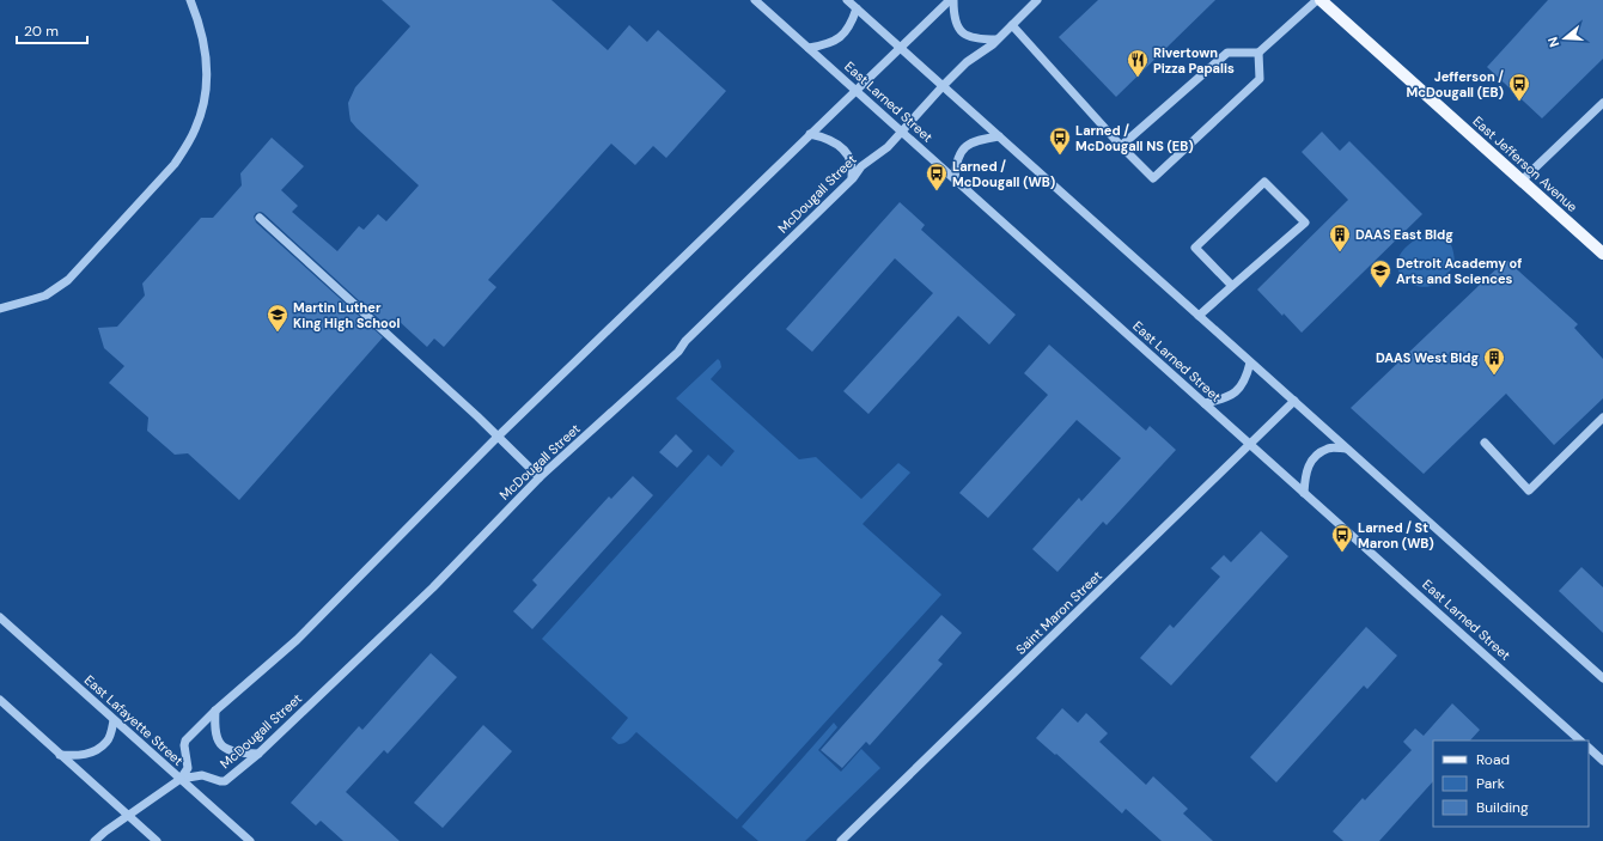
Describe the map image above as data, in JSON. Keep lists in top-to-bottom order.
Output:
{
  "streets": {
    "main road": ["East Jefferson Avenue"],
    "street": [
      "East Larned Street",
      "McDougall Street",
      "Saint Maron Street",
      "East Lafayette Street"
    ]
  },
  "crossings": [
    ["East Larned Street", "McDougall Street"],
    ["East Larned Street", "Saint Maron Street"],
    ["McDougall Street", "East Lafayette Street"]
  ],
  "places": {
    "restaurant": ["Rivertown Pizza Papalis"],
    "bus stop": [
      "Jefferson / McDougall (EB)",
      "Larned / McDougall NS (EB)",
      "Larned / McDougall (WB)",
      "Larned / St Maron (WB)"
    ],
    "building": ["DAAS East Bldg", "DAAS West Bldg"],
    "school or university": ["Detroit Academy of Arts and Sciences", "Martin Luther King High School"]
  },
  "legend": ["Road", "Park", "Building"],
  "scale_bar": "20 m",
  "north": "left"
}
